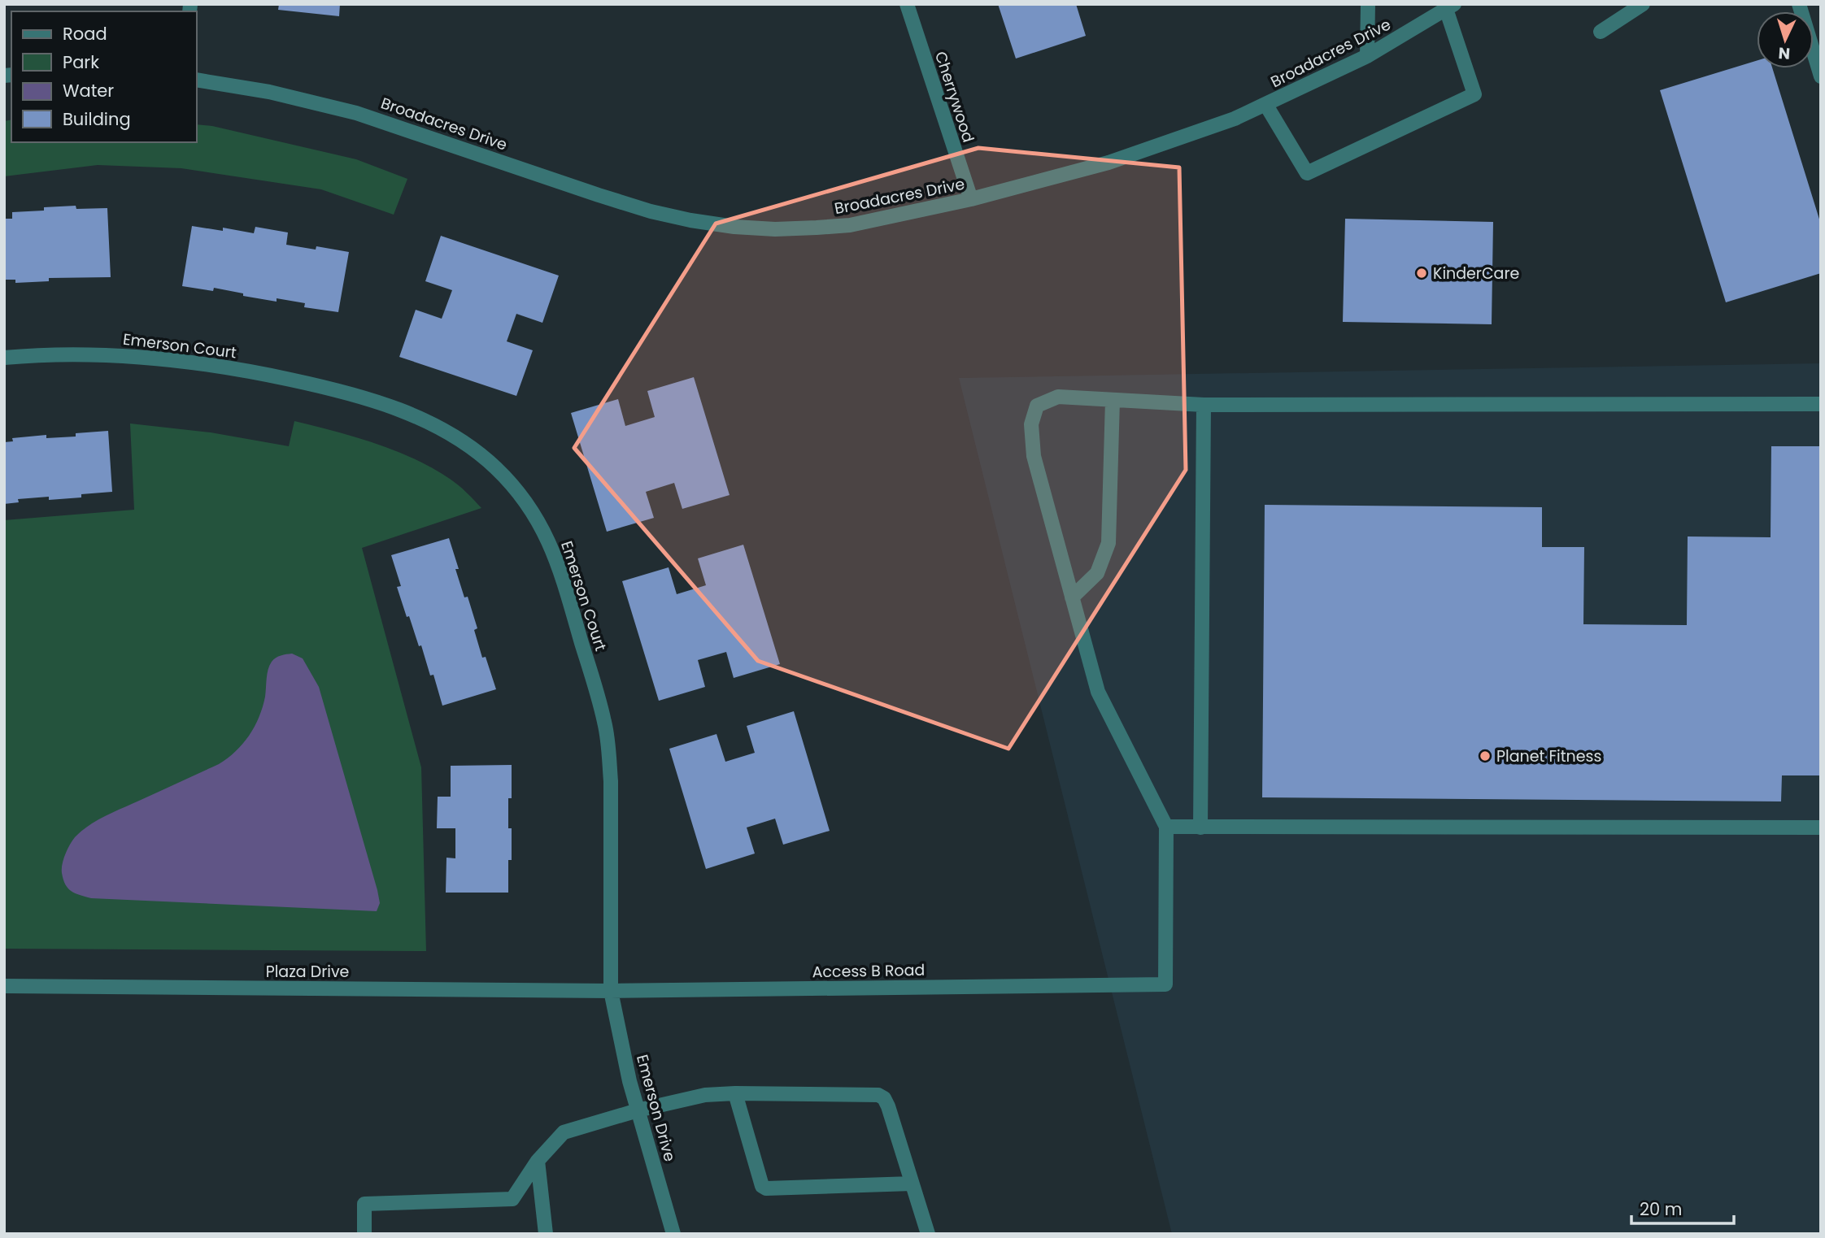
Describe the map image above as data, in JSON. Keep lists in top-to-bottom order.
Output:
{
  "streets": {
    "street": [
      "Broadacres Drive",
      "Cherrywood",
      "Emerson Court",
      "Access B Road",
      "Plaza Drive",
      "Emerson Drive"
    ]
  },
  "crossings": [
    ["Broadacres Drive", "Cherrywood"],
    ["Emerson Court", "Access B Road"],
    ["Emerson Court", "Plaza Drive"],
    ["Emerson Court", "Emerson Drive"],
    ["Access B Road", "Plaza Drive"],
    ["Access B Road", "Emerson Drive"],
    ["Plaza Drive", "Emerson Drive"]
  ],
  "places": ["KinderCare", "Planet Fitness"],
  "legend": [
    "Road",
    "Park",
    "Water",
    "Building"
  ],
  "scale_bar": "20 m",
  "north": "bottom"
}
